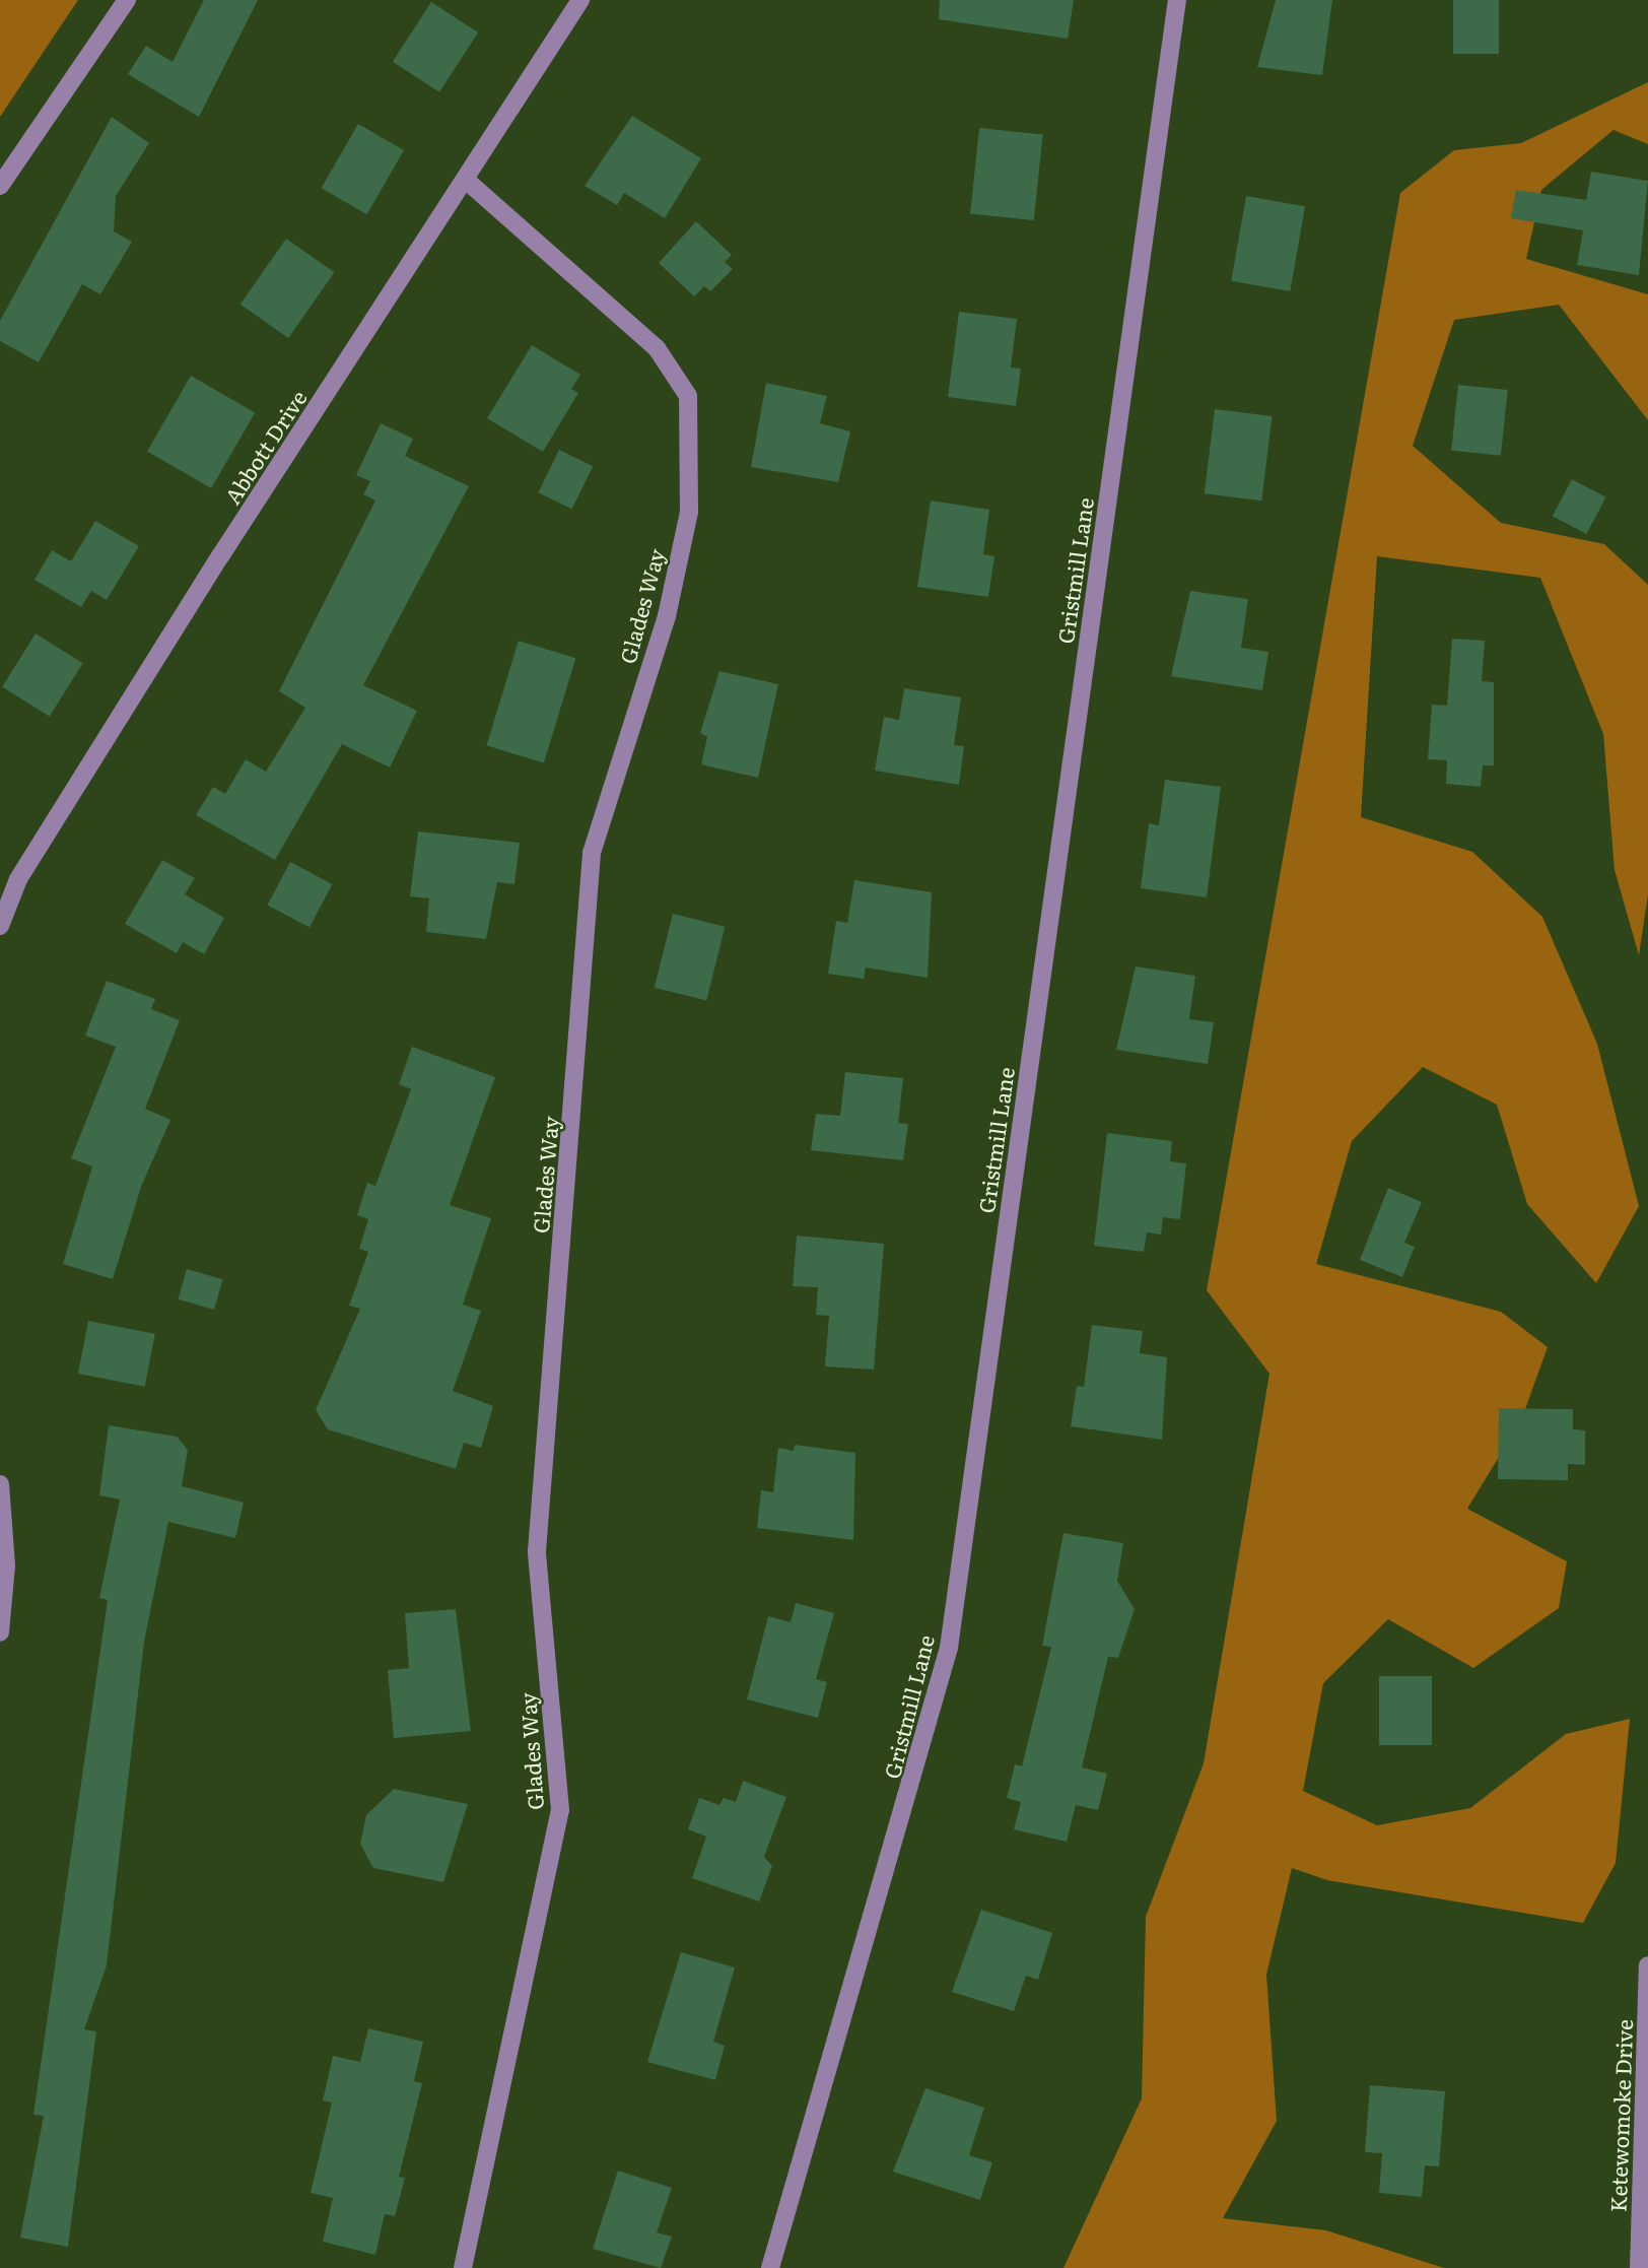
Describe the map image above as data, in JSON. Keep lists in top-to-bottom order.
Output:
{
  "streets": {
    "street": [
      "Abbott Drive",
      "Gristmill Lane",
      "Glades Way",
      "Ketewomoke Drive"
    ]
  },
  "crossings": [
    ["Abbott Drive", "Glades Way"]
  ]
}
